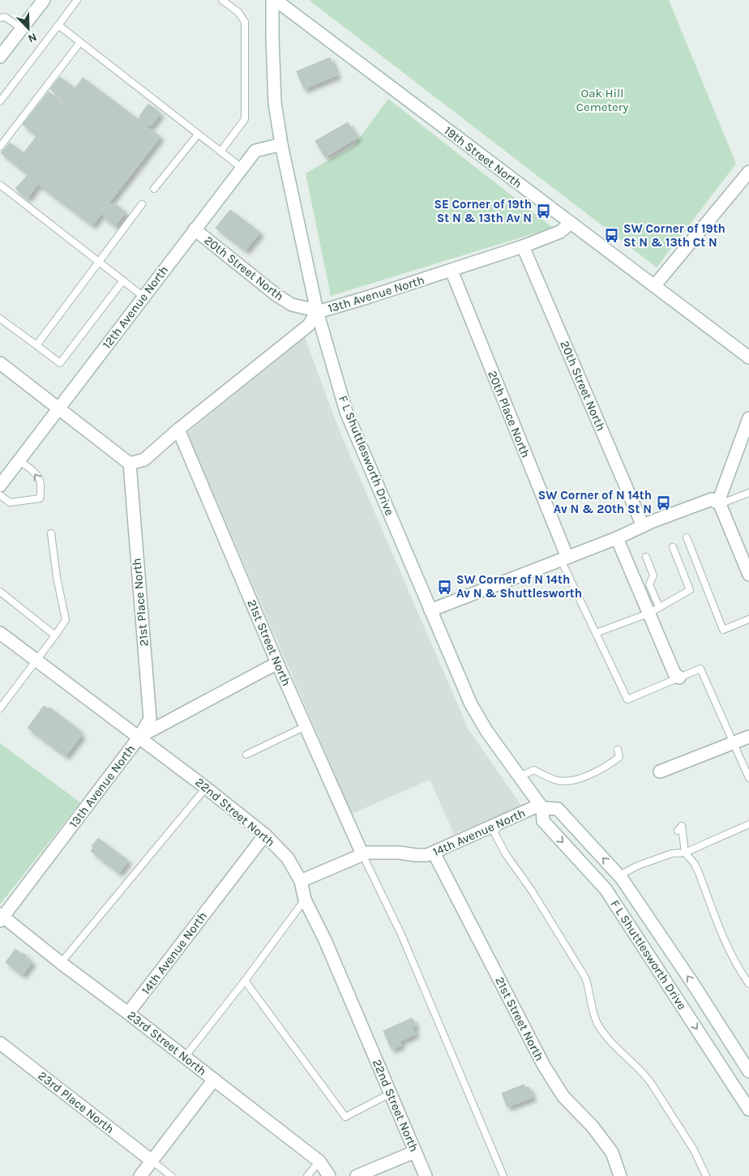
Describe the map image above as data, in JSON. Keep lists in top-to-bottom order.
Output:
{
  "streets": {
    "street": [
      "19th Street North",
      "20th Street North",
      "13th Avenue North",
      "12th Avenue North",
      "20th Place North",
      "F L Shuttlesworth Drive",
      "21st Place North",
      "21st Street North",
      "22nd Street North",
      "14th Avenue North",
      "23rd Street North",
      "23rd Place North"
    ]
  },
  "crossings": [
    ["19th Street North", "13th Avenue North"],
    ["19th Street North", "F L Shuttlesworth Drive"],
    ["20th Street North", "13th Avenue North"],
    ["20th Street North", "12th Avenue North"],
    ["20th Street North", "F L Shuttlesworth Drive"],
    ["13th Avenue North", "20th Place North"],
    ["13th Avenue North", "F L Shuttlesworth Drive"],
    ["13th Avenue North", "21st Place North"],
    ["13th Avenue North", "21st Street North"],
    ["13th Avenue North", "22nd Street North"],
    ["13th Avenue North", "23rd Street North"],
    ["12th Avenue North", "F L Shuttlesworth Drive"],
    ["F L Shuttlesworth Drive", "14th Avenue North"],
    ["21st Place North", "22nd Street North"],
    ["21st Street North", "14th Avenue North"],
    ["22nd Street North", "14th Avenue North"],
    ["14th Avenue North", "23rd Street North"]
  ],
  "parks": ["Oak Hill Cemetery"],
  "places": {
    "bus stop": [
      "SE Corner of 19th St N & 13th Av N",
      "SW Corner of 19th St N & 13th Ct N",
      "SW Corner of N 14th Av N & 20th St N",
      "SW Corner of N 14th Av N & Shuttlesworth"
    ]
  },
  "north": "bottom right"
}
